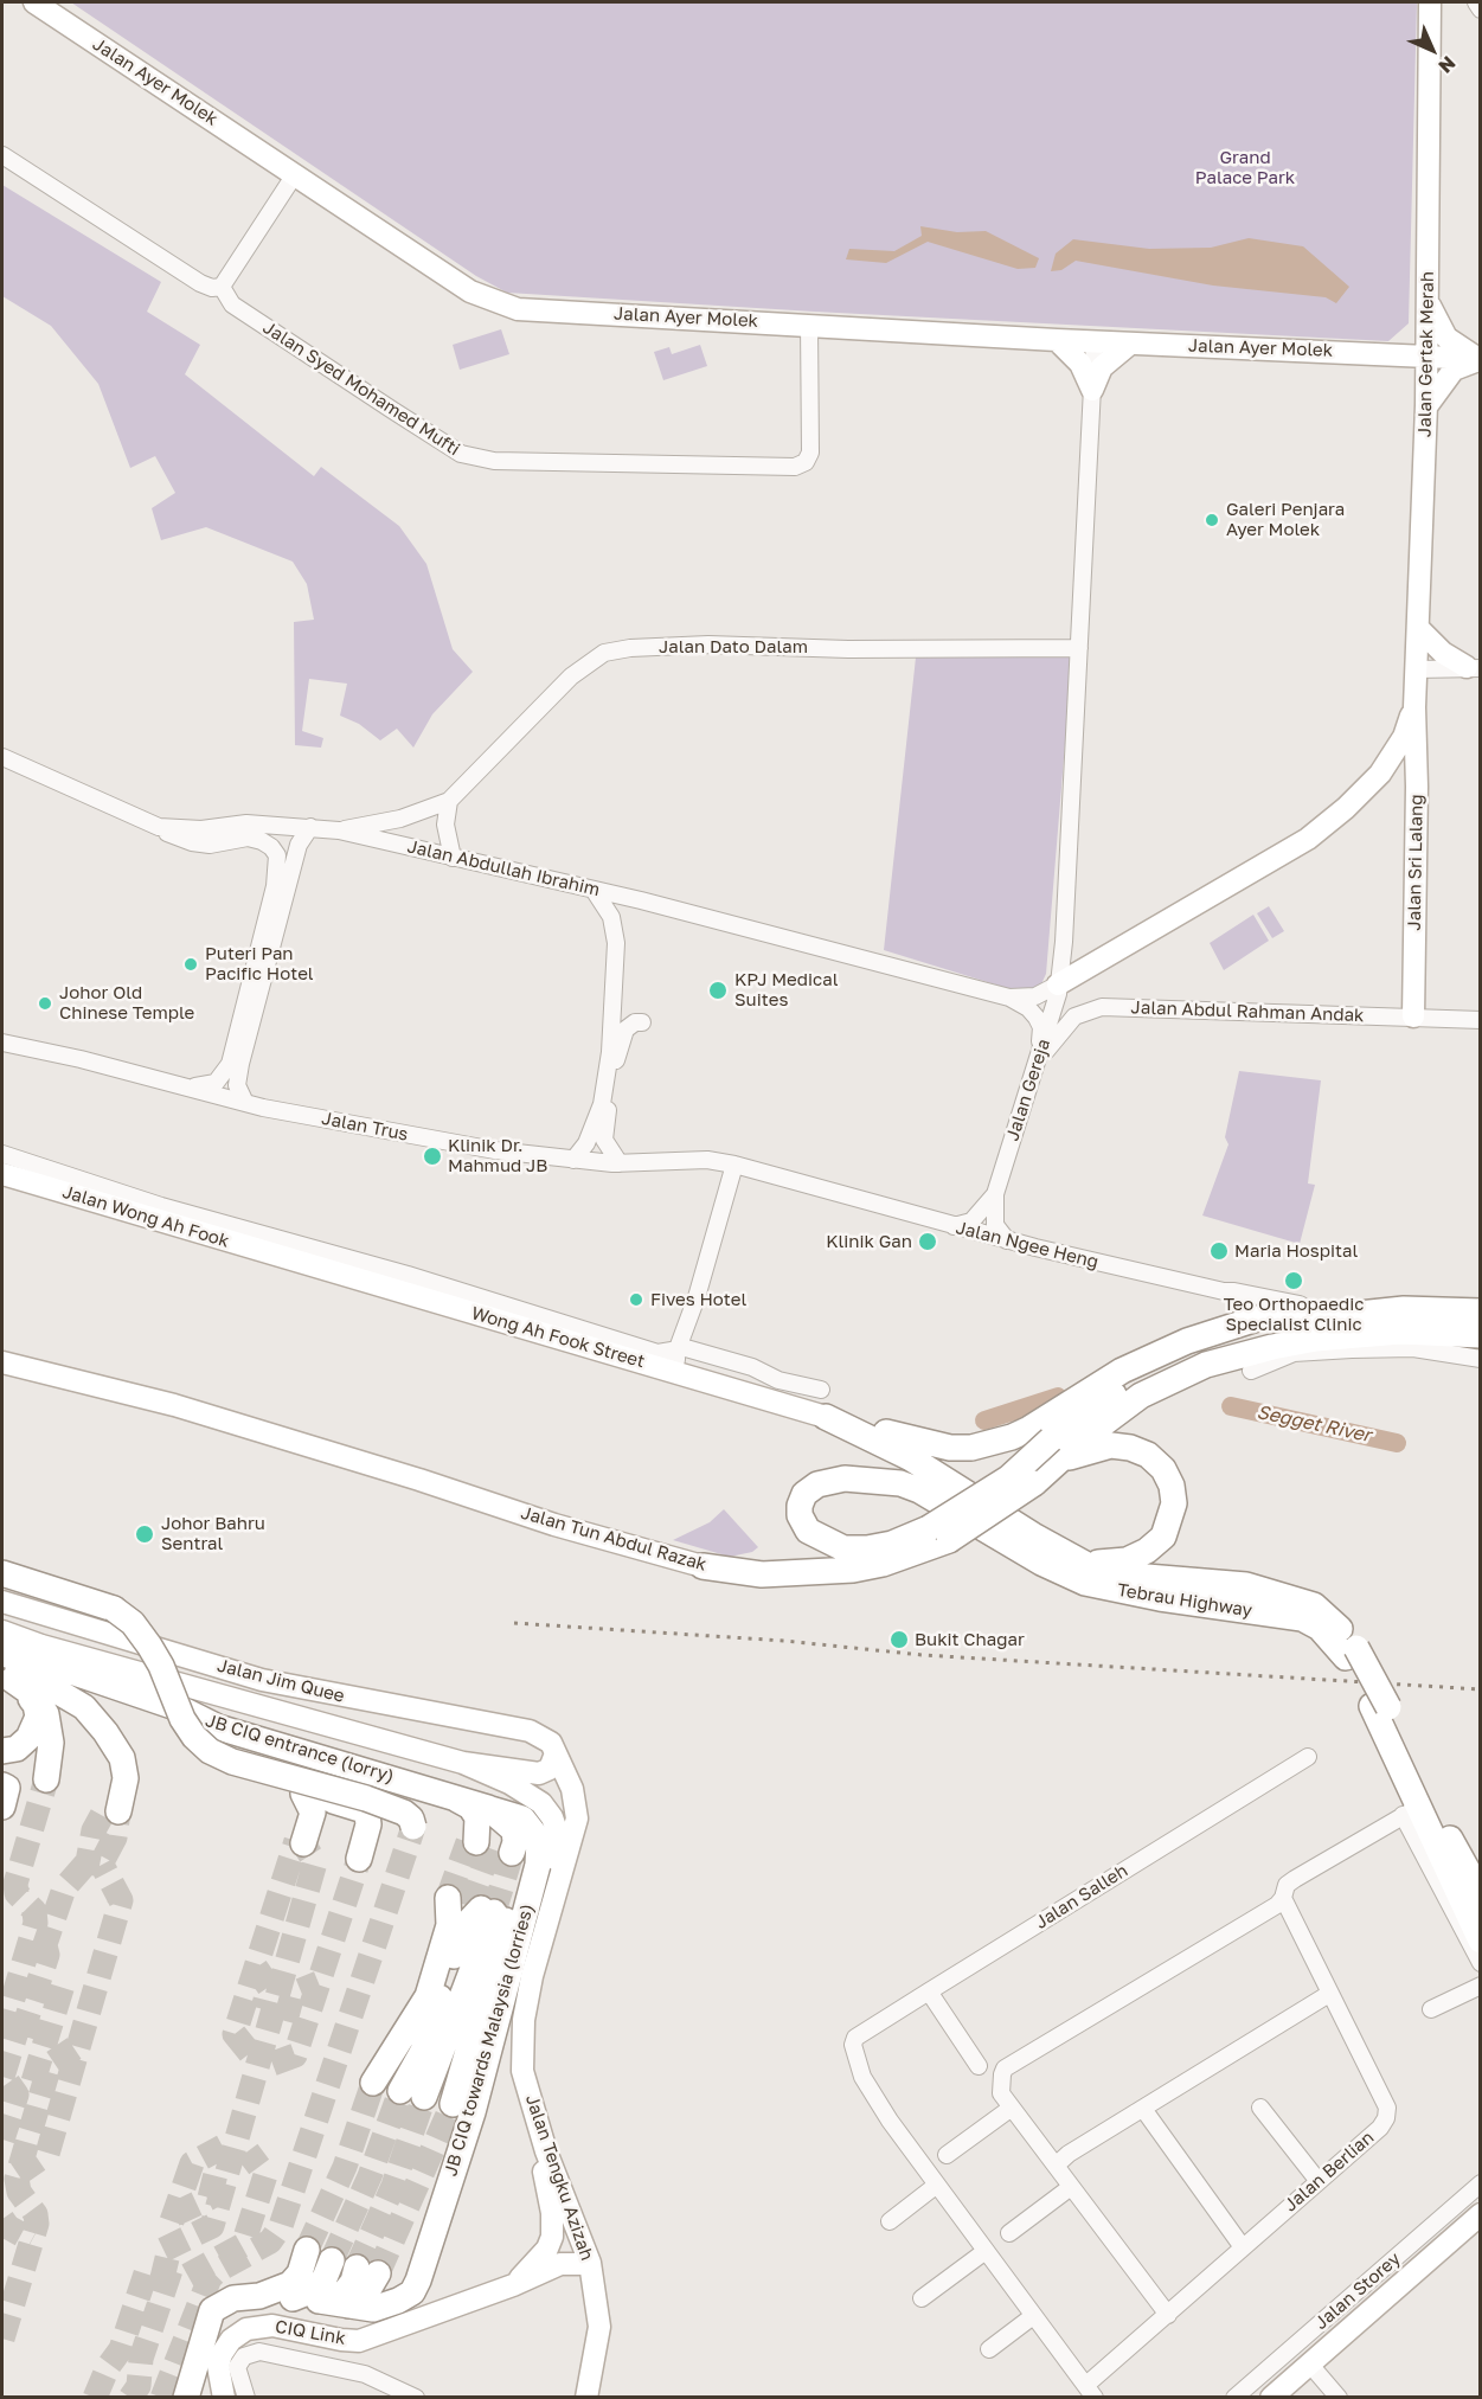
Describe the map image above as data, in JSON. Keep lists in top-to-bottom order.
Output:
{
  "streets": {
    "highway": [
      "Jalan Tun Abdul Razak",
      "Tebrau Highway",
      "JB CIQ entrance (lorry)",
      "JB CIQ towards Malaysia (lorries)"
    ],
    "main road": [
      "Jalan Ayer Molek",
      "Jalan Gertak Merah",
      "Jalan Sri Lalang",
      "Wong Ah Fook Street",
      "Jalan Jim Quee",
      "Jalan Tengku Azizah",
      "Jalan Storey",
      "CIQ Link"
    ],
    "street": [
      "Jalan Syed Mohamed Mufti",
      "Jalan Dato Dalam",
      "Jalan Abdullah Ibrahim",
      "Jalan Abdul Rahman Andak",
      "Jalan Gereja",
      "Jalan Trus",
      "Jalan Ngee Heng",
      "Jalan Salleh",
      "Jalan Berlian"
    ]
  },
  "crossings": [
    ["Jalan Ayer Molek", "Jalan Gertak Merah"],
    ["Jalan Ayer Molek", "Jalan Syed Mohamed Mufti"],
    ["Jalan Ayer Molek", "Jalan Gereja"],
    ["Jalan Gertak Merah", "Jalan Sri Lalang"],
    ["Jalan Dato Dalam", "Jalan Abdullah Ibrahim"],
    ["Jalan Dato Dalam", "Jalan Gereja"],
    ["Jalan Sri Lalang", "Jalan Abdul Rahman Andak"],
    ["Jalan Abdullah Ibrahim", "Jalan Abdul Rahman Andak"],
    ["Jalan Abdullah Ibrahim", "Jalan Gereja"],
    ["Jalan Abdul Rahman Andak", "Jalan Gereja"],
    ["Jalan Gereja", "Jalan Ngee Heng"],
    ["Jalan Trus", "Jalan Ngee Heng"],
    ["Jalan Ngee Heng", "Jalan Tun Abdul Razak"],
    ["Wong Ah Fook Street", "Tebrau Highway"],
    ["Jalan Tun Abdul Razak", "Tebrau Highway"],
    ["Jalan Jim Quee", "Jalan Tengku Azizah"],
    ["JB CIQ entrance (lorry)", "JB CIQ towards Malaysia (lorries)"]
  ],
  "water": ["Segget River"],
  "parks": ["Grand Palace Park"],
  "places": [
    "Galeri Penjara Ayer Molek",
    "Puteri Pan Pacific Hotel",
    "KPJ Medical Suites",
    "Johor Old Chinese Temple",
    "Klinik Dr. Mahmud JB",
    "Klinik Gan",
    "Maria Hospital",
    "Teo Orthopaedic Specialist Clinic",
    "Fives Hotel",
    "Johor Bahru Sentral",
    "Bukit Chagar"
  ],
  "north": "bottom right"
}
